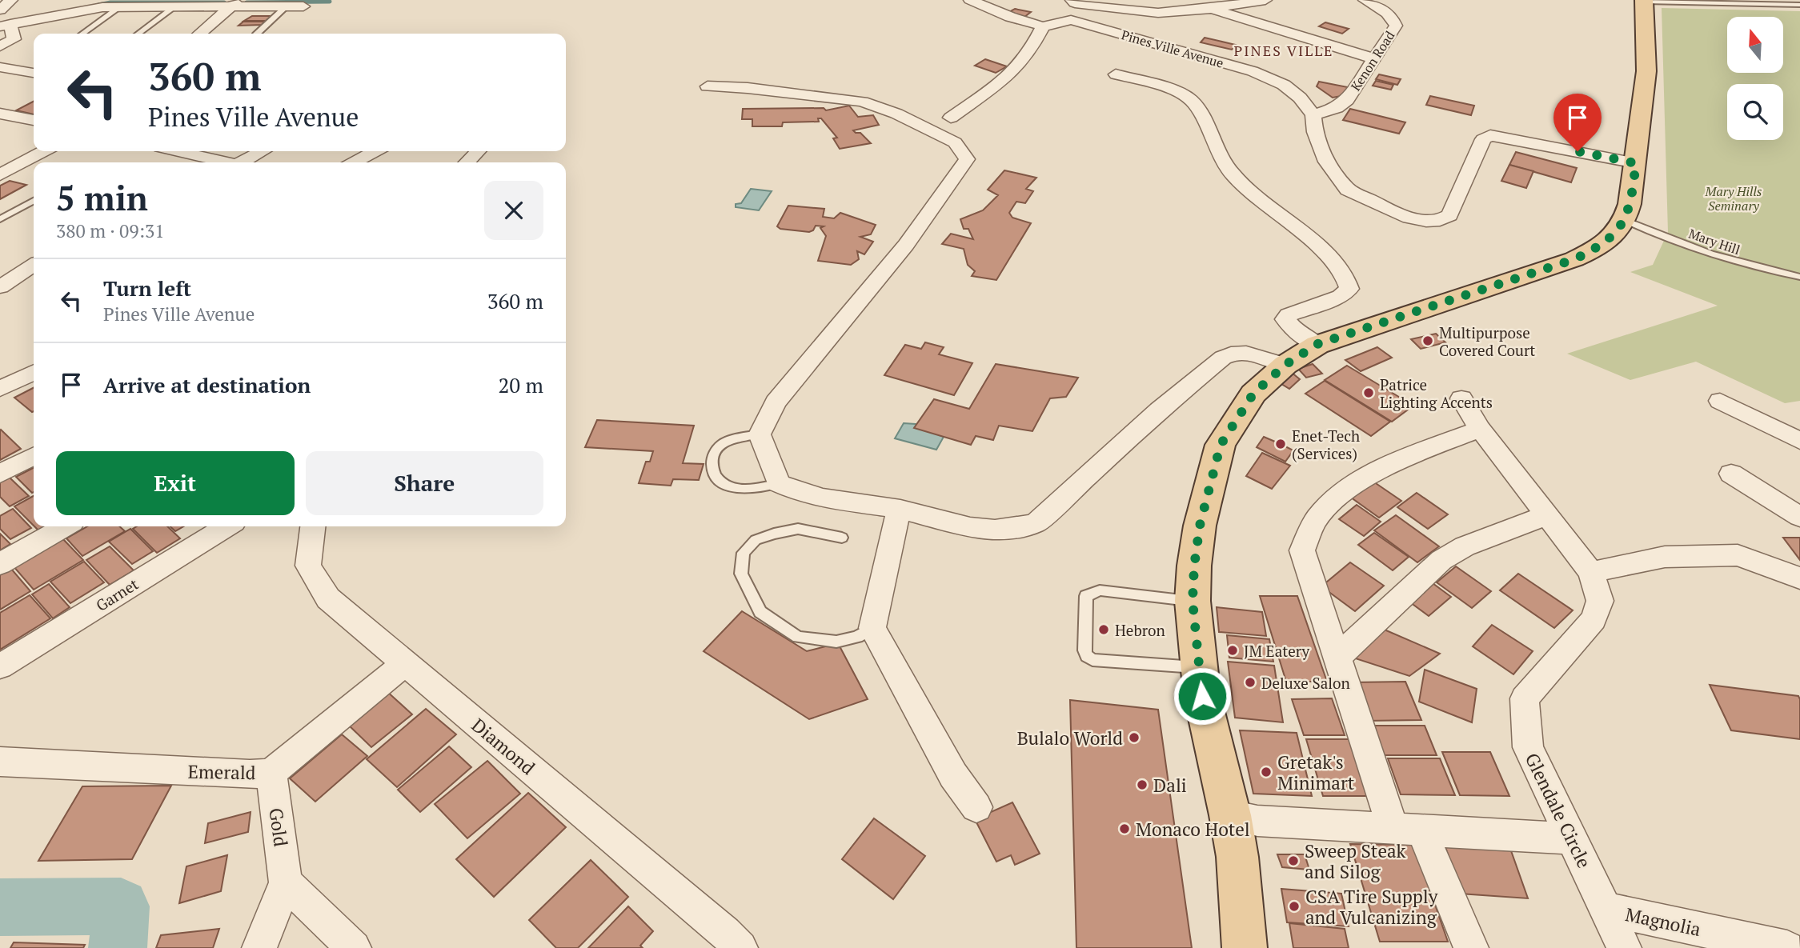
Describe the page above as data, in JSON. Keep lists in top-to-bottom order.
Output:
{
  "streets": {
    "street": [
      "Pines Ville Avenue",
      "Kenon Road",
      "Garnet",
      "Diamond",
      "Emerald",
      "Glendale Circle",
      "Gold",
      "Magnolia"
    ],
    "lane": ["Mary Hill"]
  },
  "crossings": [
    ["Pines Ville Avenue", "Kenon Road"],
    ["Diamond", "Emerald"],
    ["Emerald", "Gold"],
    ["Glendale Circle", "Magnolia"]
  ],
  "districts": ["PINES VILLE"],
  "parks": ["Mary Hills Seminary"],
  "places": [
    "Multipurpose Covered Court",
    "Patrice Lighting Accents",
    "Enet-Tech (Services)",
    "Hebron",
    "JM Eatery",
    "Deluxe Salon",
    "Bulalo World",
    "Gretak's Minimart",
    "Dali",
    "Monaco Hotel",
    "Sweep Steak and Silog",
    "CSA Tire Supply and Vulcanizing"
  ],
  "north": "top",
  "page": {
    "turn": ["360 m", "Pines Ville Avenue"],
    "heading": ["5 min", "380 m · 09:31"],
    "list": [
      {
        "name": "Turn left",
        "note": "Pines Ville Avenue",
        "value": "360 m"
      },
      {
        "name": "Arrive at destination",
        "value": "20 m"
      }
    ],
    "buttons": ["Exit", "Share"]
  }
}
